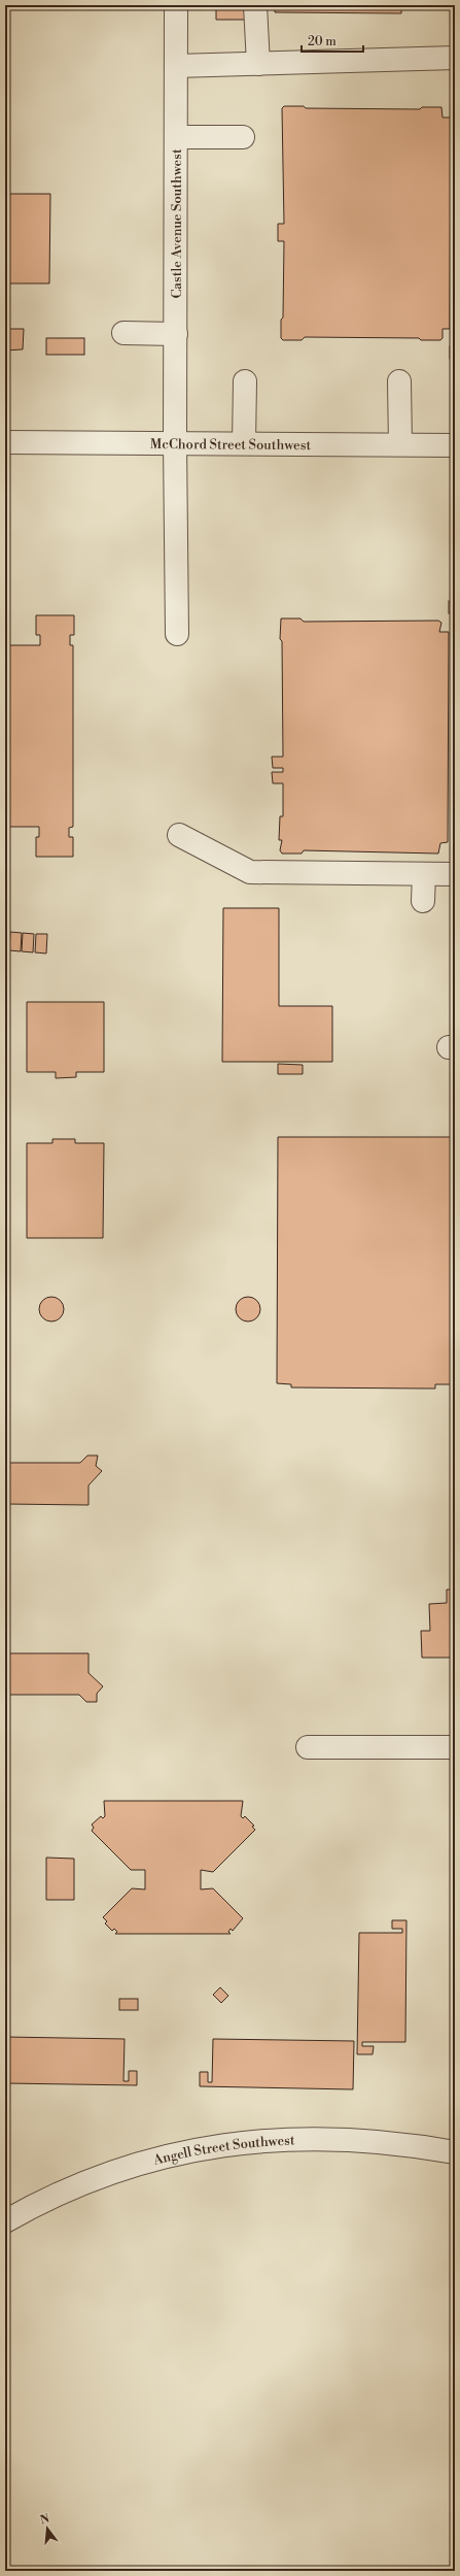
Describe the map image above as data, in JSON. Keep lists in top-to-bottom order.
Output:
{
  "streets": {
    "street": ["Castle Avenue Southwest", "McChord Street Southwest", "Angell Street Southwest"]
  },
  "crossings": [
    ["Castle Avenue Southwest", "McChord Street Southwest"]
  ],
  "scale_bar": "20 m",
  "north": "top"
}
